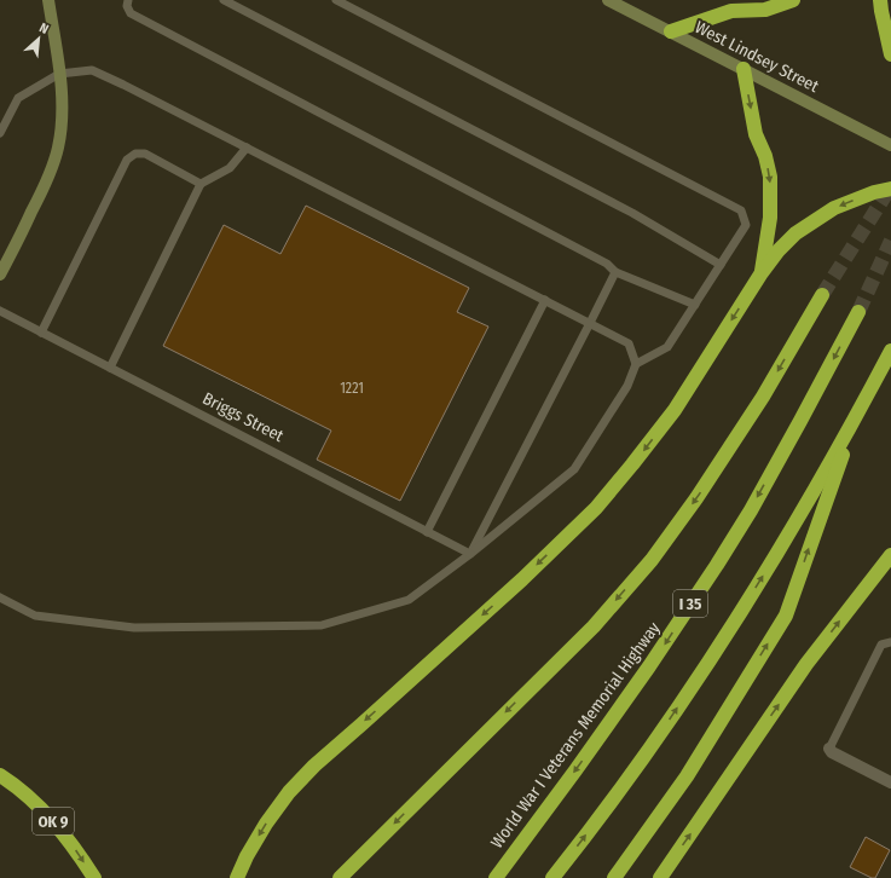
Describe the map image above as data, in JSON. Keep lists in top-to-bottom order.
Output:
{
  "streets": {
    "highway": ["I 35", "World War I Veterans Memorial Highway", "OK 9"],
    "main road": ["West Lindsey Street"],
    "lane": ["Briggs Street"]
  },
  "house_numbers": ["1221"],
  "north": "top right"
}
